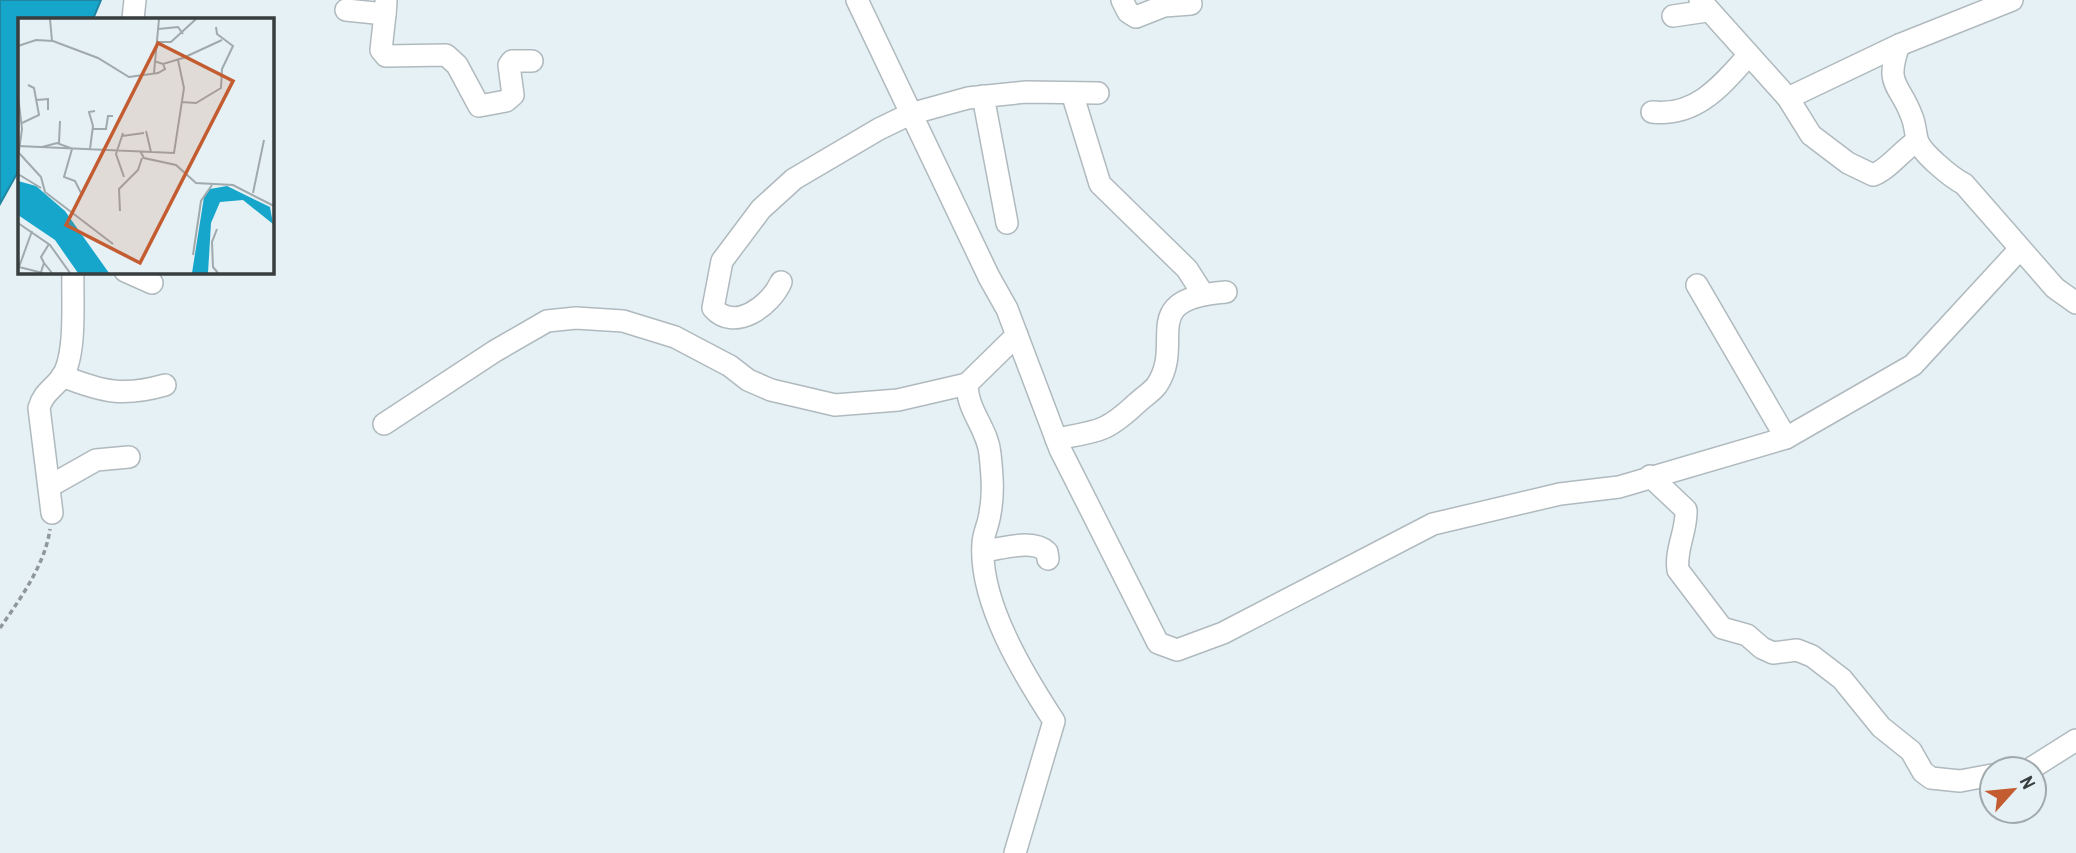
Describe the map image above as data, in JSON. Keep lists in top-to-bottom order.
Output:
{
  "north": "top right"
}
